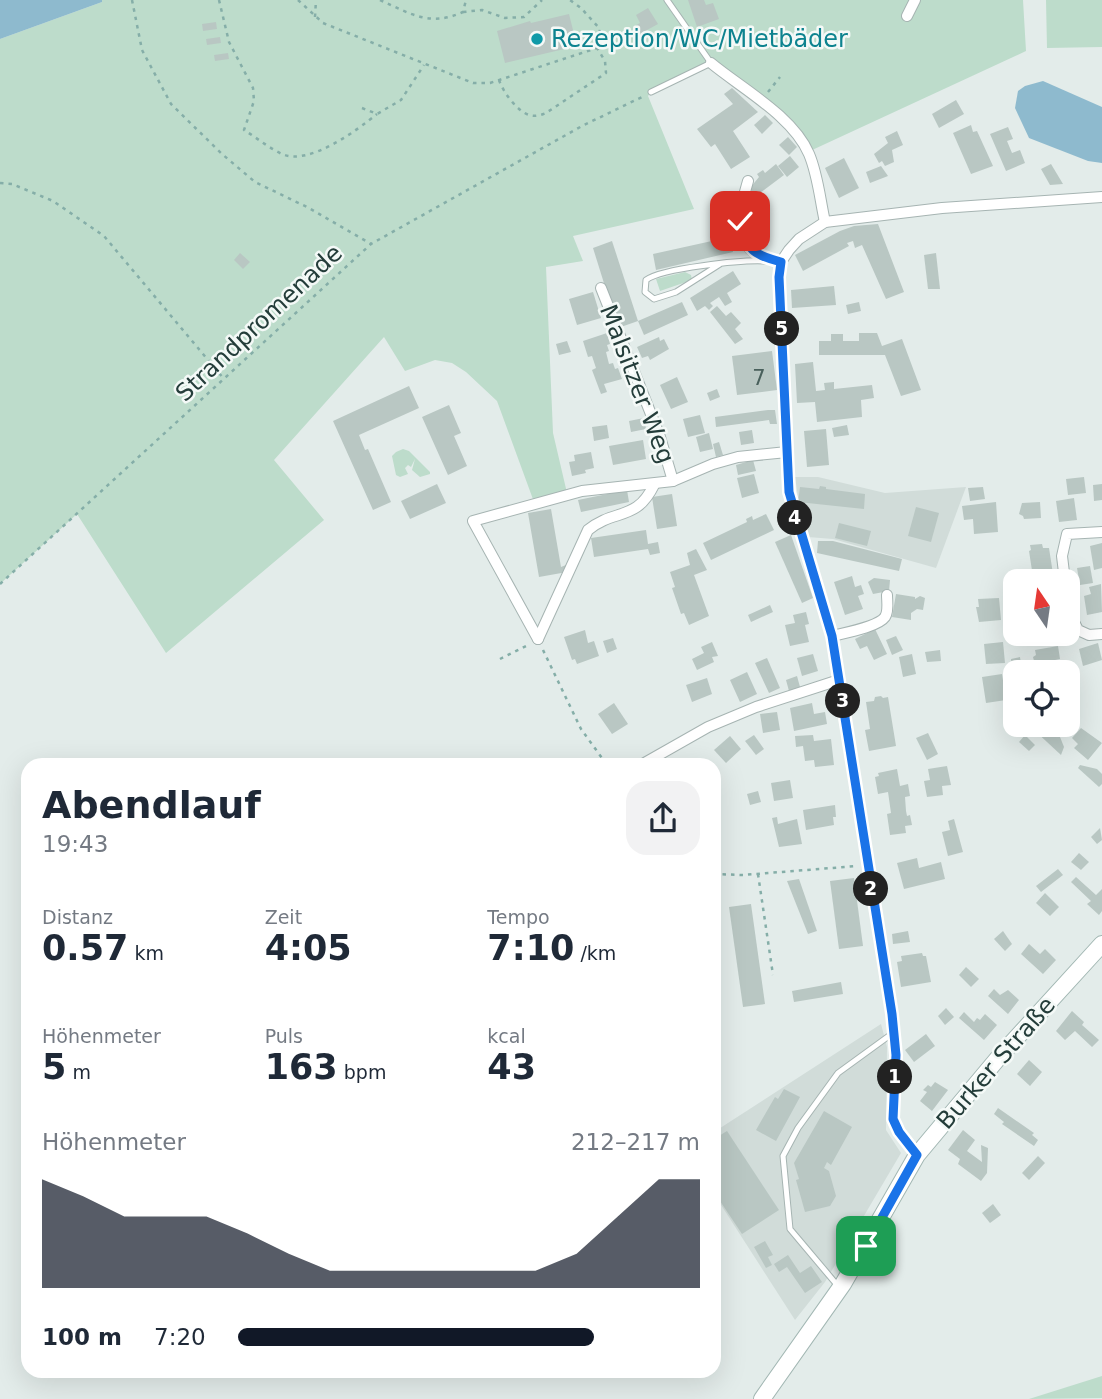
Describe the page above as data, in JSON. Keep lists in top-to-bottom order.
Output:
{
  "streets": {
    "street": ["Malsitzer Weg", "Burker Straße"],
    "path": ["Strandpromenade"]
  },
  "places": ["Rezeption/WC/Mietbäder"],
  "house_numbers": ["7"],
  "north": "top",
  "page": {
    "pins": [
      "5",
      "4",
      "3",
      "2",
      "1"
    ],
    "heading": ["Abendlauf", "19:43"],
    "stats": [
      ["Distanz", "0.57 km"],
      ["Zeit", "4:05"],
      ["Tempo", "7:10 /km"],
      ["Höhenmeter", "5 m"],
      ["Puls", "163 bpm"],
      ["kcal", "43"]
    ],
    "chart": ["Höhenmeter", "212–217 m"],
    "list": [
      {
        "name": "100 m",
        "note": "7:20"
      }
    ]
  }
}
